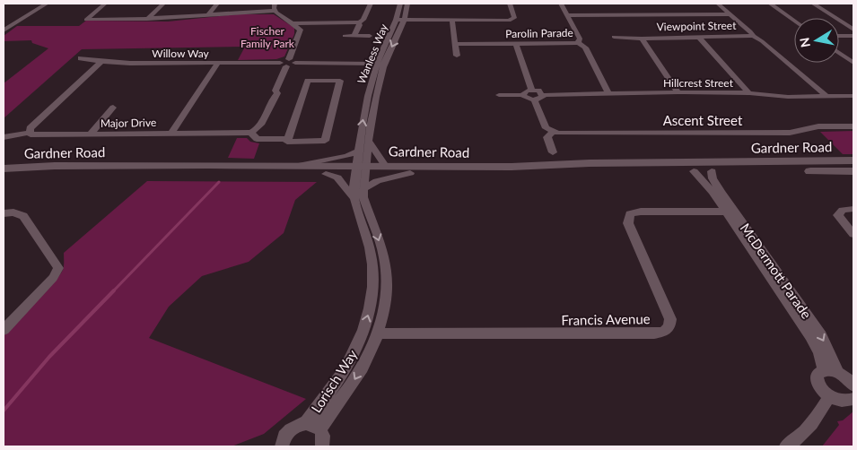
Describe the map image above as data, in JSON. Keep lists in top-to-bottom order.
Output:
{
  "streets": {
    "street": [
      "Viewpoint Street",
      "Parolin Parade",
      "Willow Way",
      "Wanless Way",
      "Hillcrest Street",
      "Ascent Street",
      "Major Drive",
      "Gardner Road",
      "McDermott Parade",
      "Francis Avenue",
      "Lorisch Way"
    ]
  },
  "crossings": [
    ["Viewpoint Street", "Hillcrest Street"],
    ["Willow Way", "Wanless Way"],
    ["Wanless Way", "Gardner Road"],
    ["Wanless Way", "Lorisch Way"],
    ["Gardner Road", "McDermott Parade"],
    ["Gardner Road", "Lorisch Way"],
    ["McDermott Parade", "Francis Avenue"],
    ["Francis Avenue", "Lorisch Way"]
  ],
  "parks": ["Fischer Family Park"],
  "north": "left"
}
